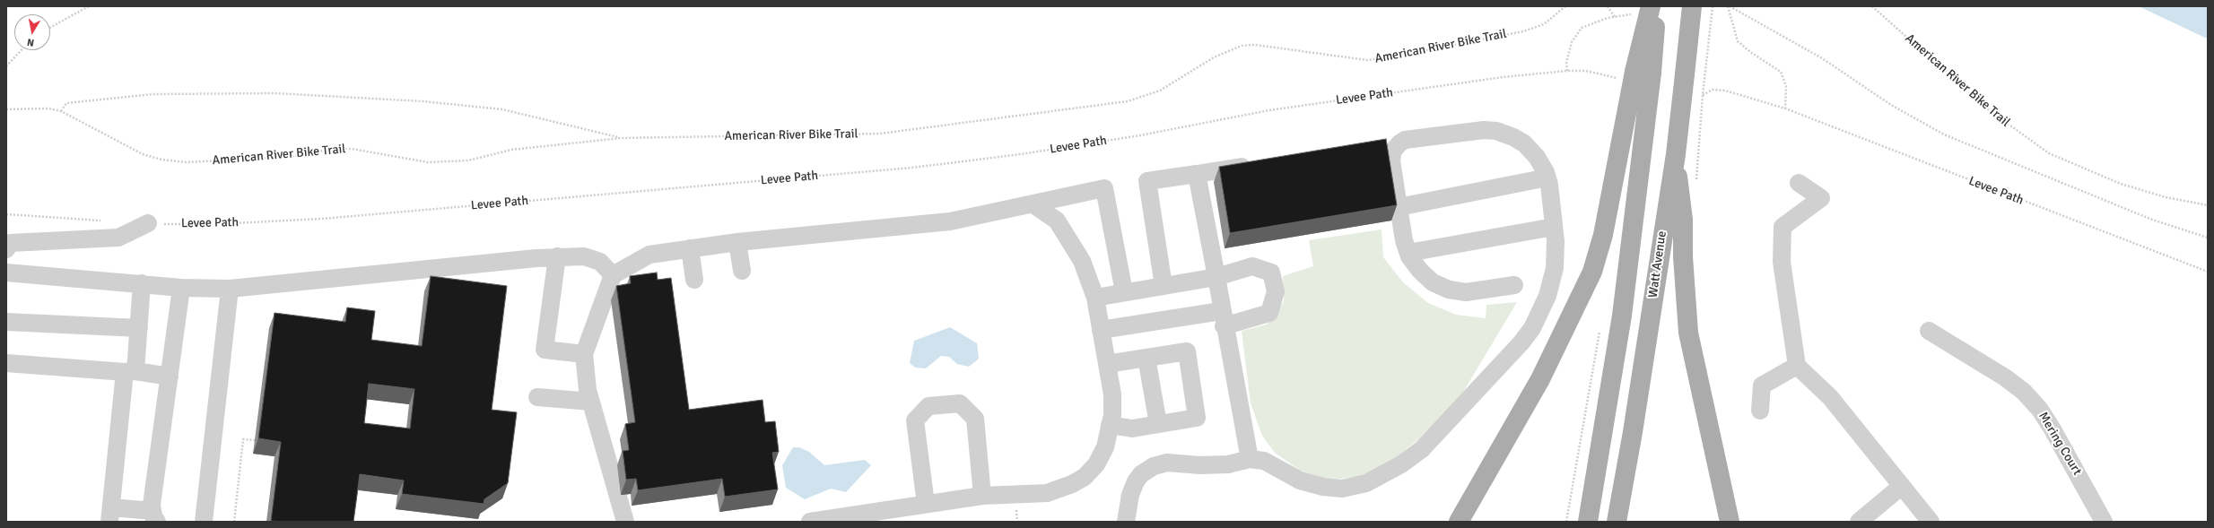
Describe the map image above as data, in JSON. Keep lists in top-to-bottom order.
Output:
{
  "streets": {
    "main road": ["Watt Avenue"],
    "street": ["Mering Court"],
    "path": ["American River Bike Trail", "Levee Path"]
  },
  "north": "bottom"
}
